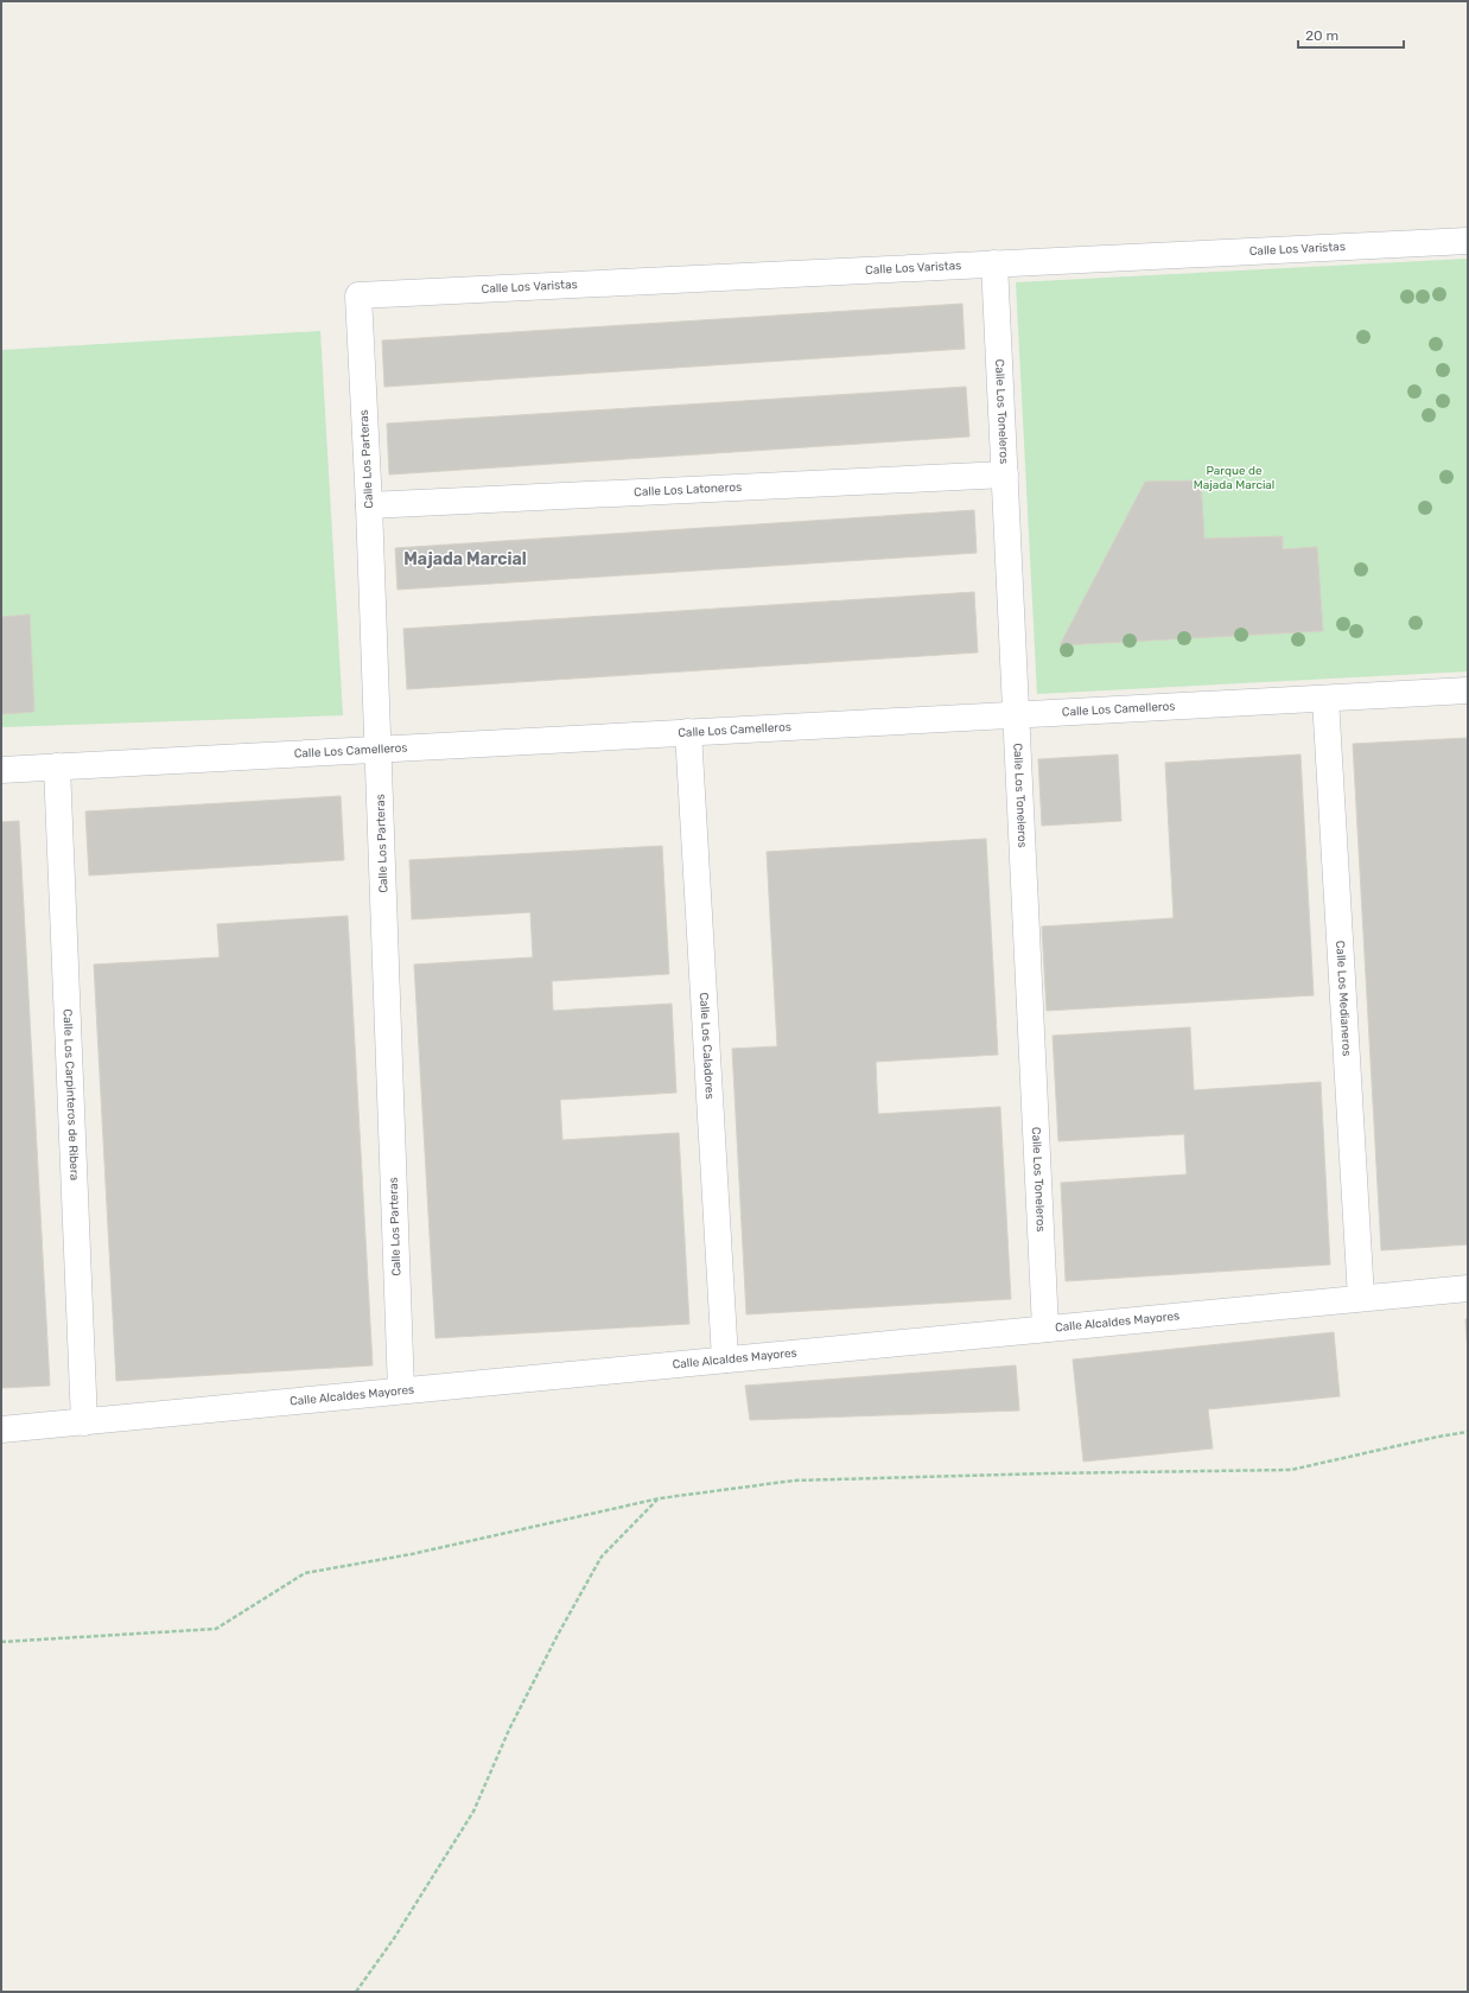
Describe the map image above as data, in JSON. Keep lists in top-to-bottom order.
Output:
{
  "streets": {
    "street": [
      "Calle Los Varistas",
      "Calle Los Toneleros",
      "Calle Los Parteras",
      "Calle Los Latoneros",
      "Calle Los Camelleros",
      "Calle Los Medianeros",
      "Calle Los Caladores",
      "Calle Los Carpinteros de Ribera",
      "Calle Alcaldes Mayores"
    ]
  },
  "crossings": [
    ["Calle Los Varistas", "Calle Los Toneleros"],
    ["Calle Los Varistas", "Calle Los Parteras"],
    ["Calle Los Toneleros", "Calle Los Latoneros"],
    ["Calle Los Toneleros", "Calle Los Camelleros"],
    ["Calle Los Toneleros", "Calle Alcaldes Mayores"],
    ["Calle Los Parteras", "Calle Los Latoneros"],
    ["Calle Los Parteras", "Calle Los Camelleros"],
    ["Calle Los Parteras", "Calle Alcaldes Mayores"],
    ["Calle Los Camelleros", "Calle Los Medianeros"],
    ["Calle Los Camelleros", "Calle Los Caladores"],
    ["Calle Los Camelleros", "Calle Los Carpinteros de Ribera"],
    ["Calle Los Medianeros", "Calle Alcaldes Mayores"],
    ["Calle Los Caladores", "Calle Alcaldes Mayores"],
    ["Calle Los Carpinteros de Ribera", "Calle Alcaldes Mayores"]
  ],
  "districts": ["Majada Marcial"],
  "parks": ["Parque de Majada Marcial"],
  "scale_bar": "20 m"
}
